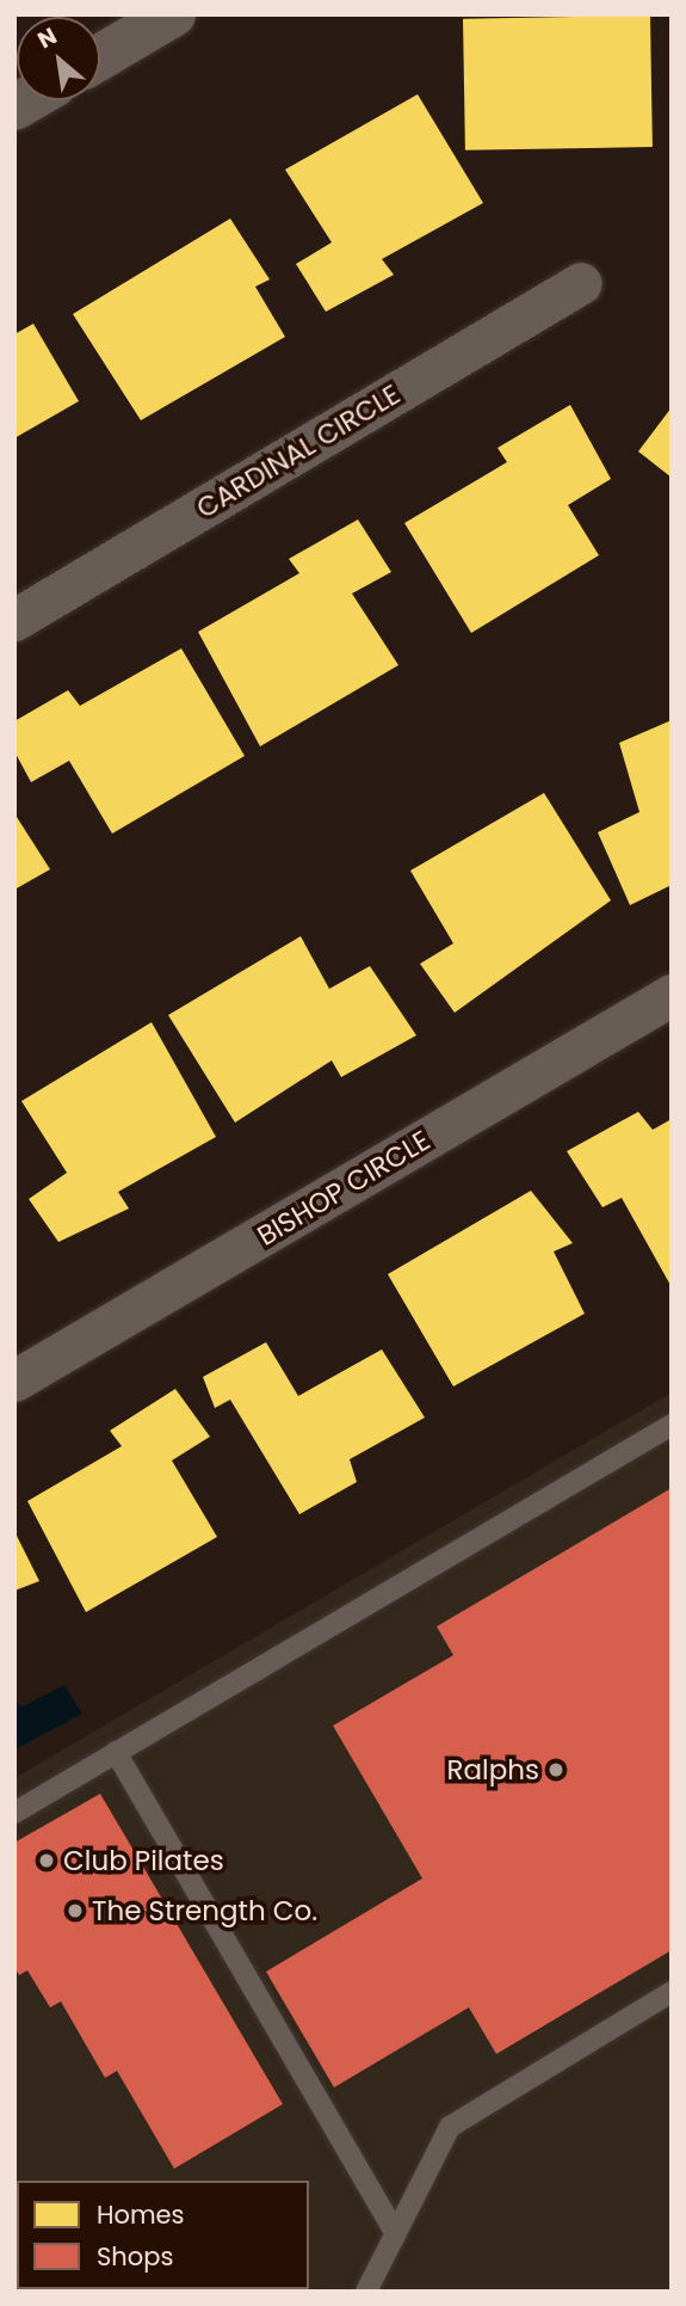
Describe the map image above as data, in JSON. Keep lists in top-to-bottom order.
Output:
{
  "streets": {
    "street": ["CARDINAL CIRCLE", "BISHOP CIRCLE"]
  },
  "places": ["Ralphs", "Club Pilates", "The Strength Co."],
  "legend": ["Homes", "Shops"],
  "north": "top left"
}
